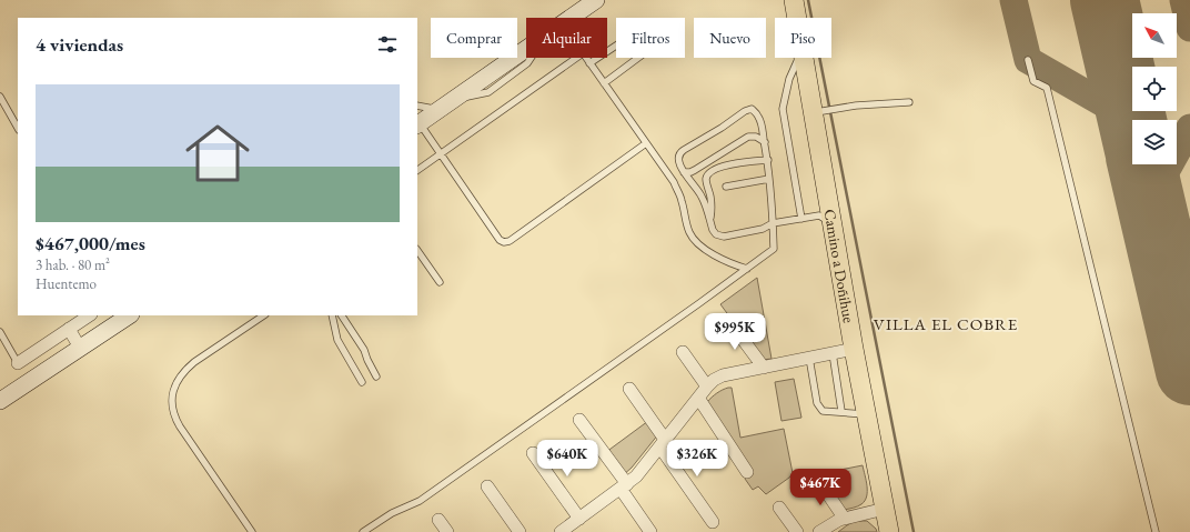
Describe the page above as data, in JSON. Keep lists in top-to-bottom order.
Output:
{
  "streets": {
    "main road": ["Camino a Doñihue"]
  },
  "districts": ["VILLA EL COBRE"],
  "north": "top left",
  "page": {
    "chip": [
      "Comprar",
      "Alquilar",
      "Filtros",
      "Nuevo",
      "Piso"
    ],
    "heading": "4 viviendas",
    "list": [
      {
        "name": "$467,000/mes",
        "note": "3 hab. · 80 m² · Huentemo"
      }
    ],
    "price": [
      "$995K",
      "$640K",
      "$326K",
      "$467K"
    ]
  }
}
